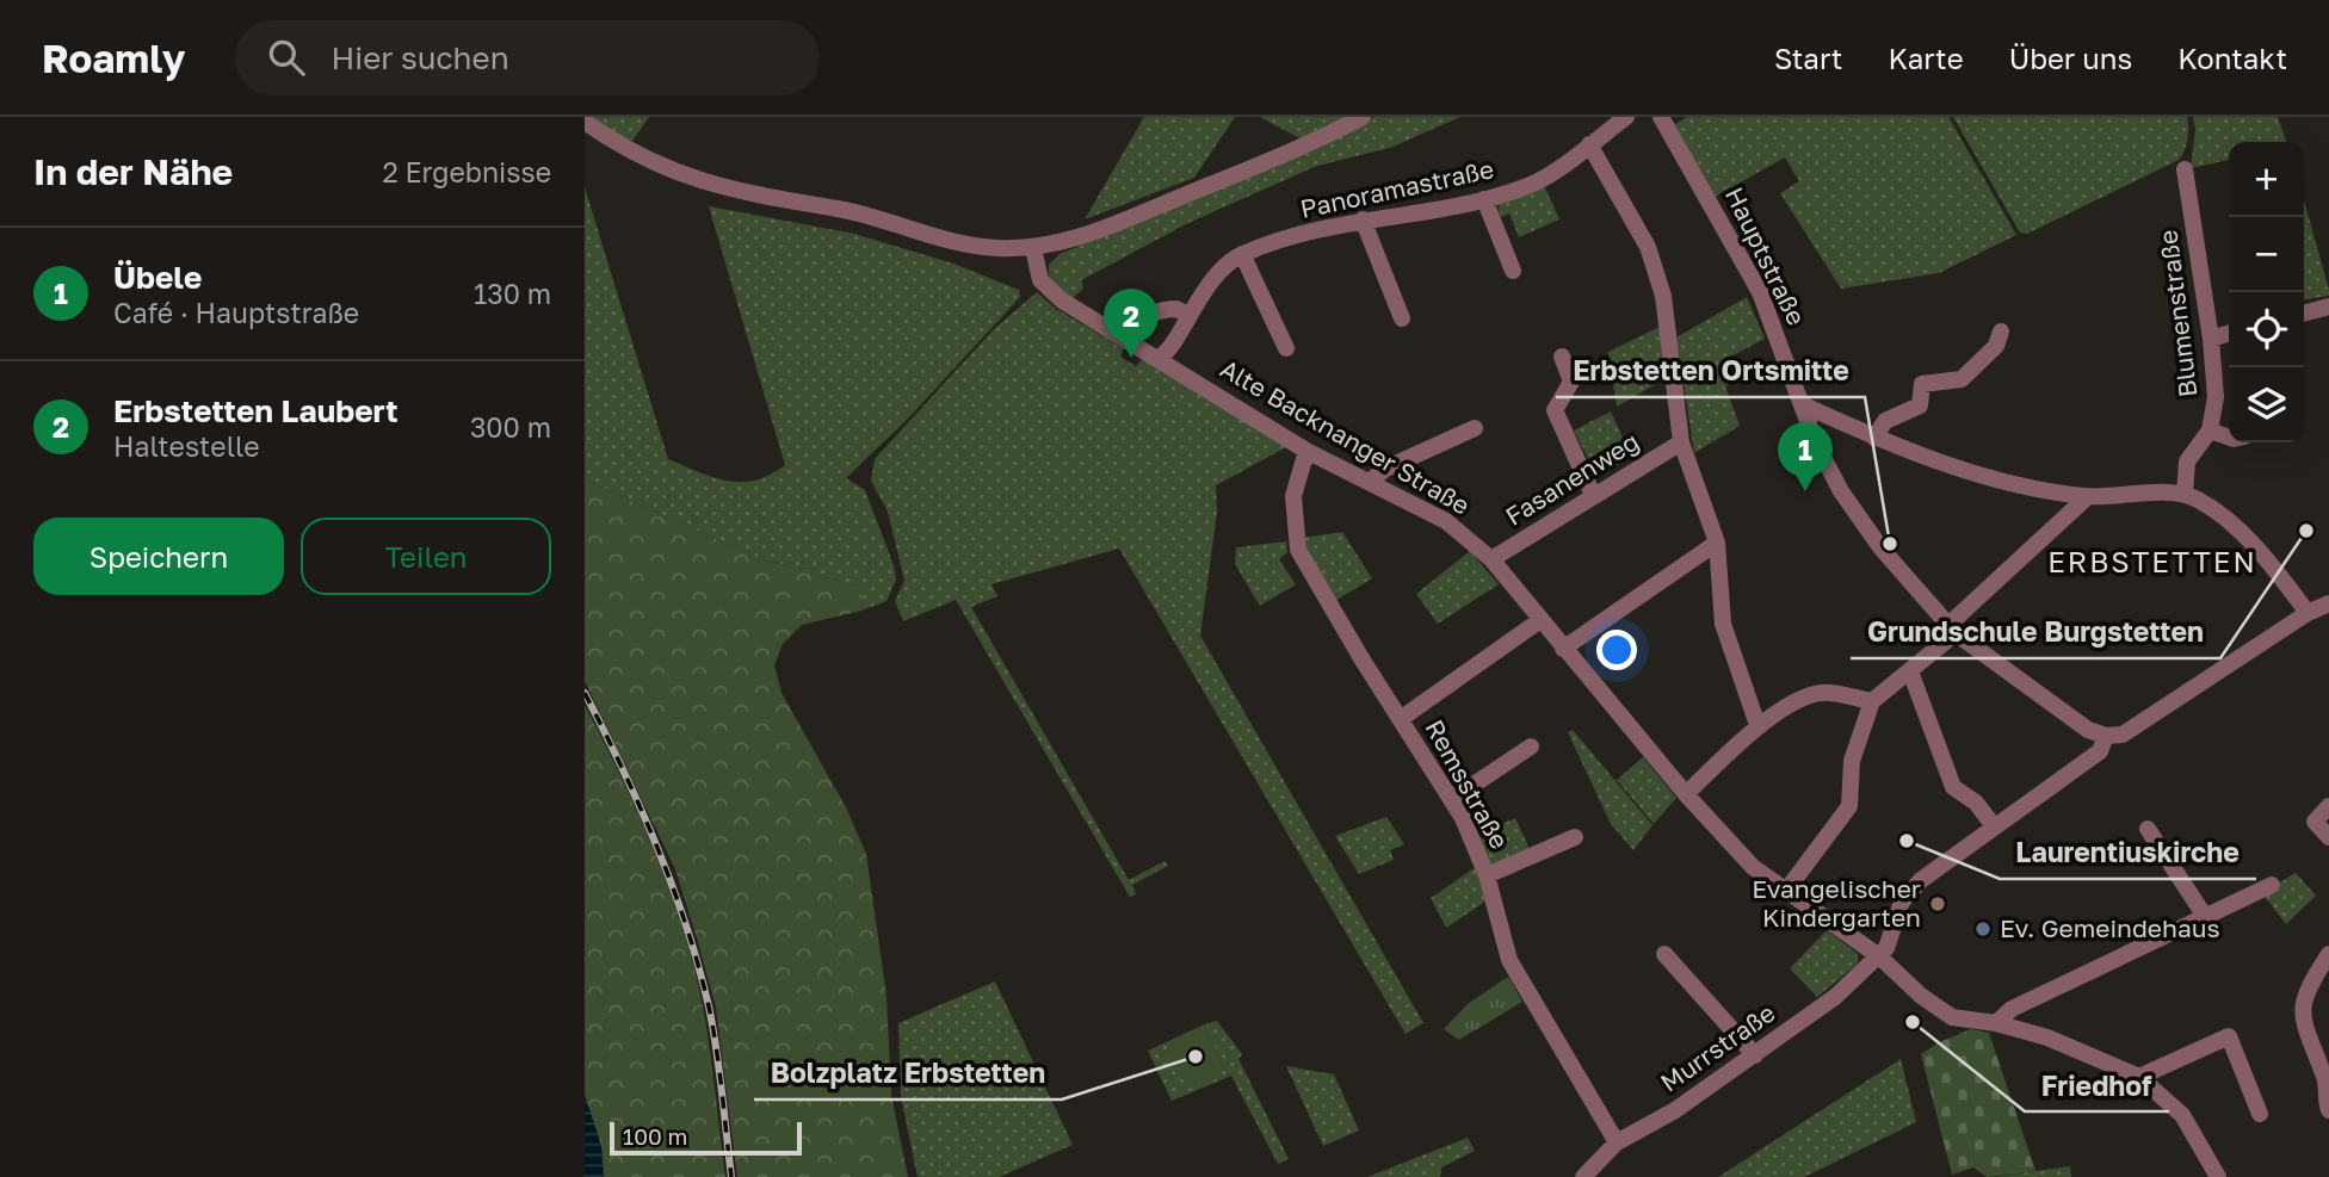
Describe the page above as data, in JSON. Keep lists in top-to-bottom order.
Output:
{
  "streets": {
    "street": [
      "Panoramastraße",
      "Hauptstraße",
      "Blumenstraße",
      "Alte Backnanger Straße",
      "Fasanenweg",
      "Remsstraße",
      "Murrstraße"
    ]
  },
  "crossings": [
    ["Panoramastraße", "Alte Backnanger Straße"],
    ["Alte Backnanger Straße", "Fasanenweg"],
    ["Alte Backnanger Straße", "Remsstraße"],
    ["Alte Backnanger Straße", "Murrstraße"],
    ["Remsstraße", "Murrstraße"]
  ],
  "districts": ["ERBSTETTEN"],
  "places": [
    "Grundschule Burgstetten",
    "Erbstetten Ortsmitte",
    "Laurentiuskirche",
    "Evangelischer Kindergarten",
    "Ev. Gemeindehaus",
    "Friedhof",
    "Bolzplatz Erbstetten"
  ],
  "scale_bar": "100 m",
  "page": {
    "header": "Roamly",
    "search": "Hier suchen",
    "nav": [
      "Start",
      "Karte",
      "Über uns",
      "Kontakt"
    ],
    "heading": ["In der Nähe", "2 Ergebnisse"],
    "map_buttons": ["+", "−"],
    "list": [
      {
        "mark": "1",
        "name": "Übele",
        "note": "Café · Hauptstraße",
        "value": "130 m"
      },
      {
        "mark": "2",
        "name": "Erbstetten Laubert",
        "note": "Haltestelle",
        "value": "300 m"
      }
    ],
    "pins": ["2", "1"],
    "buttons": ["Speichern", "Teilen"],
    "scale": "100 m"
  }
}
